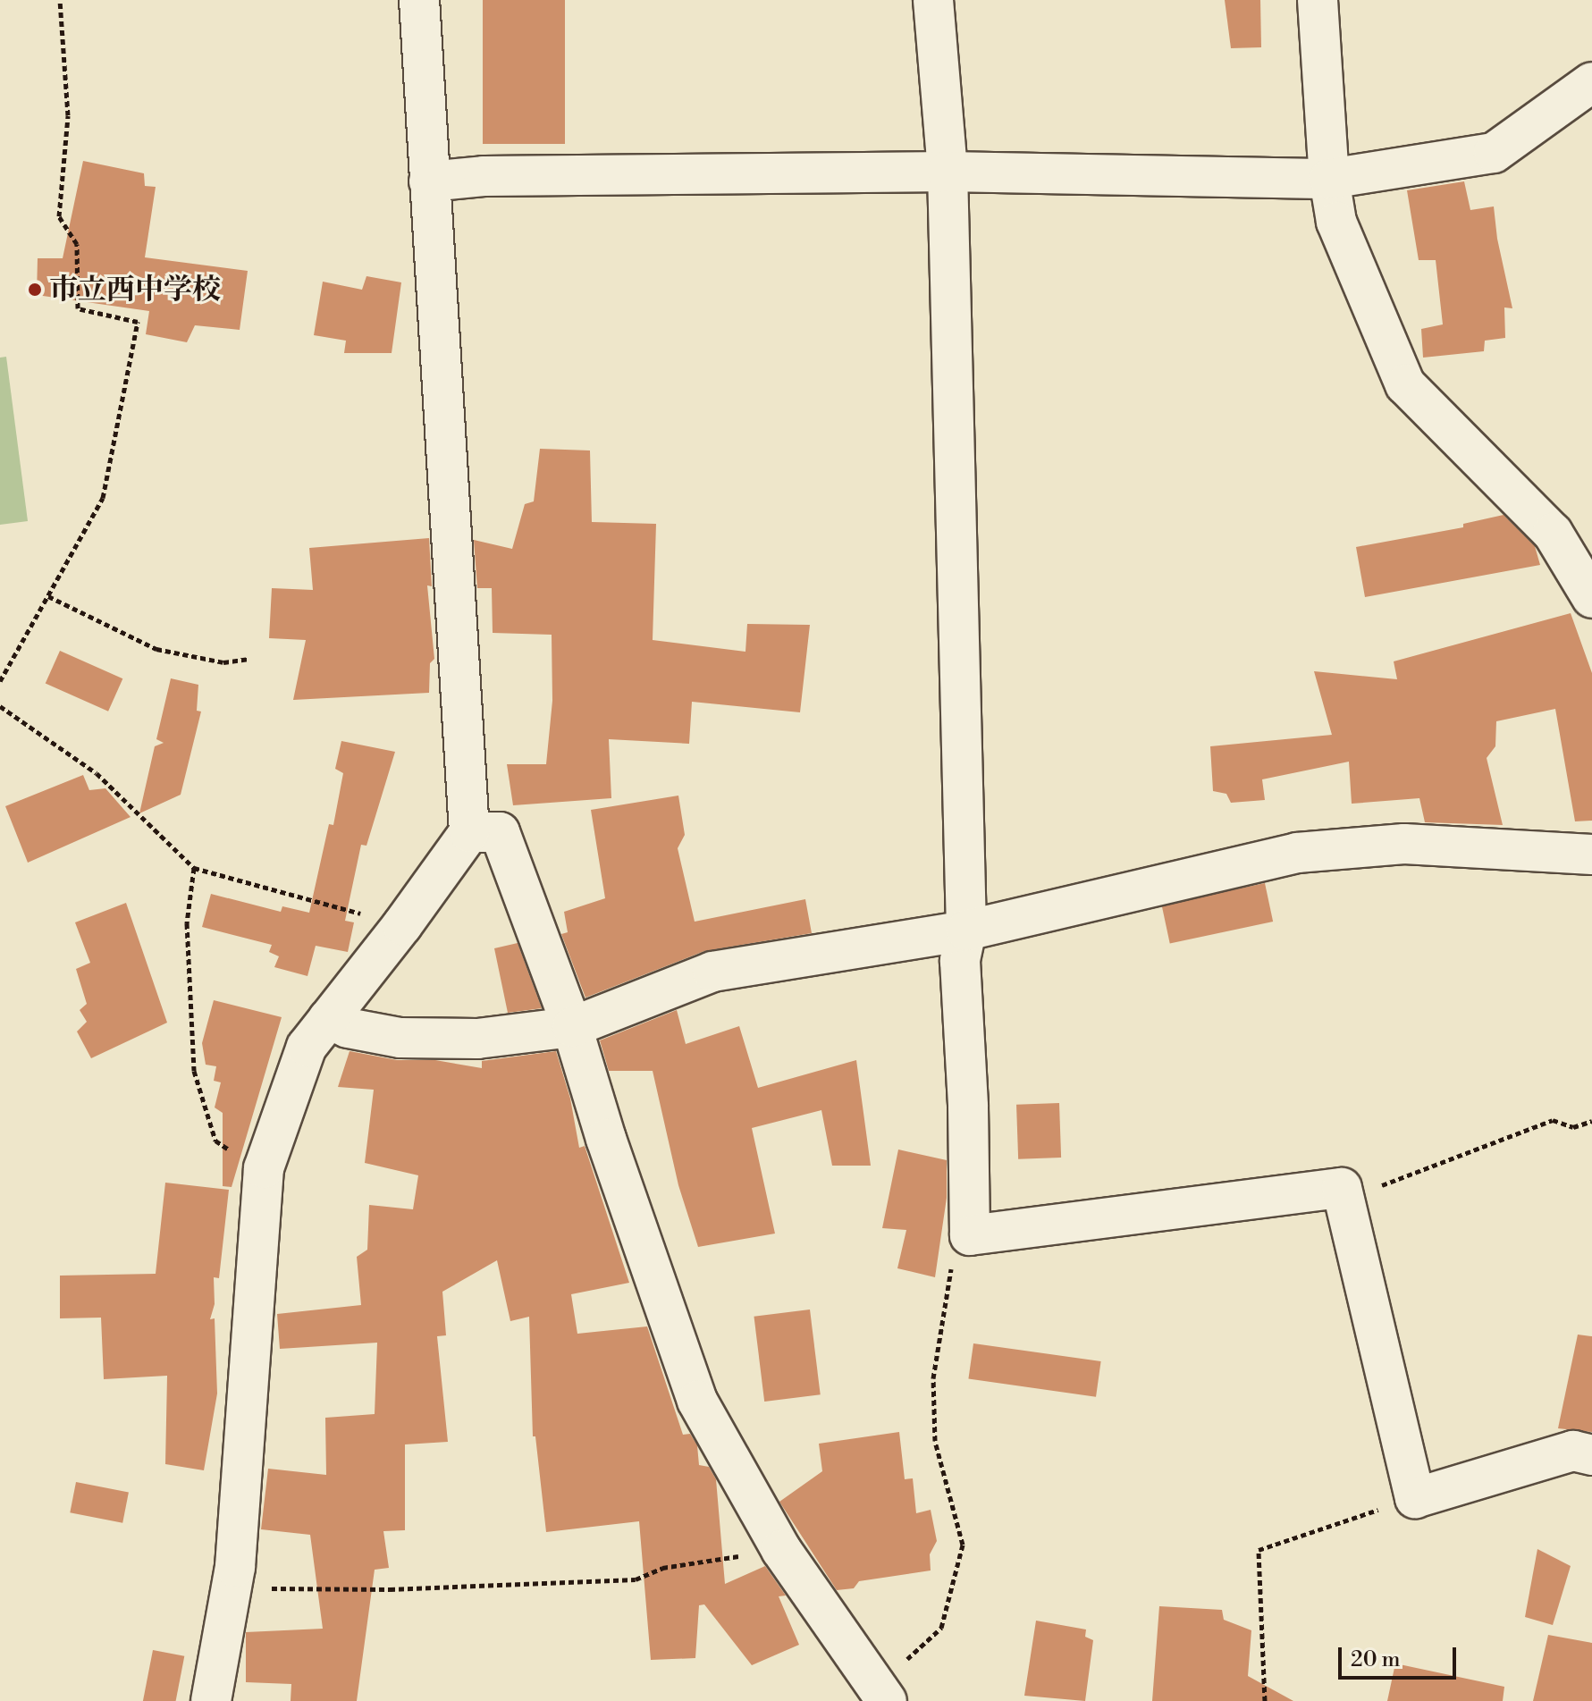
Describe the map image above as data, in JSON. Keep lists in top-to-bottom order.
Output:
{
  "places": ["市立西中学校"],
  "scale_bar": "20 m"
}
